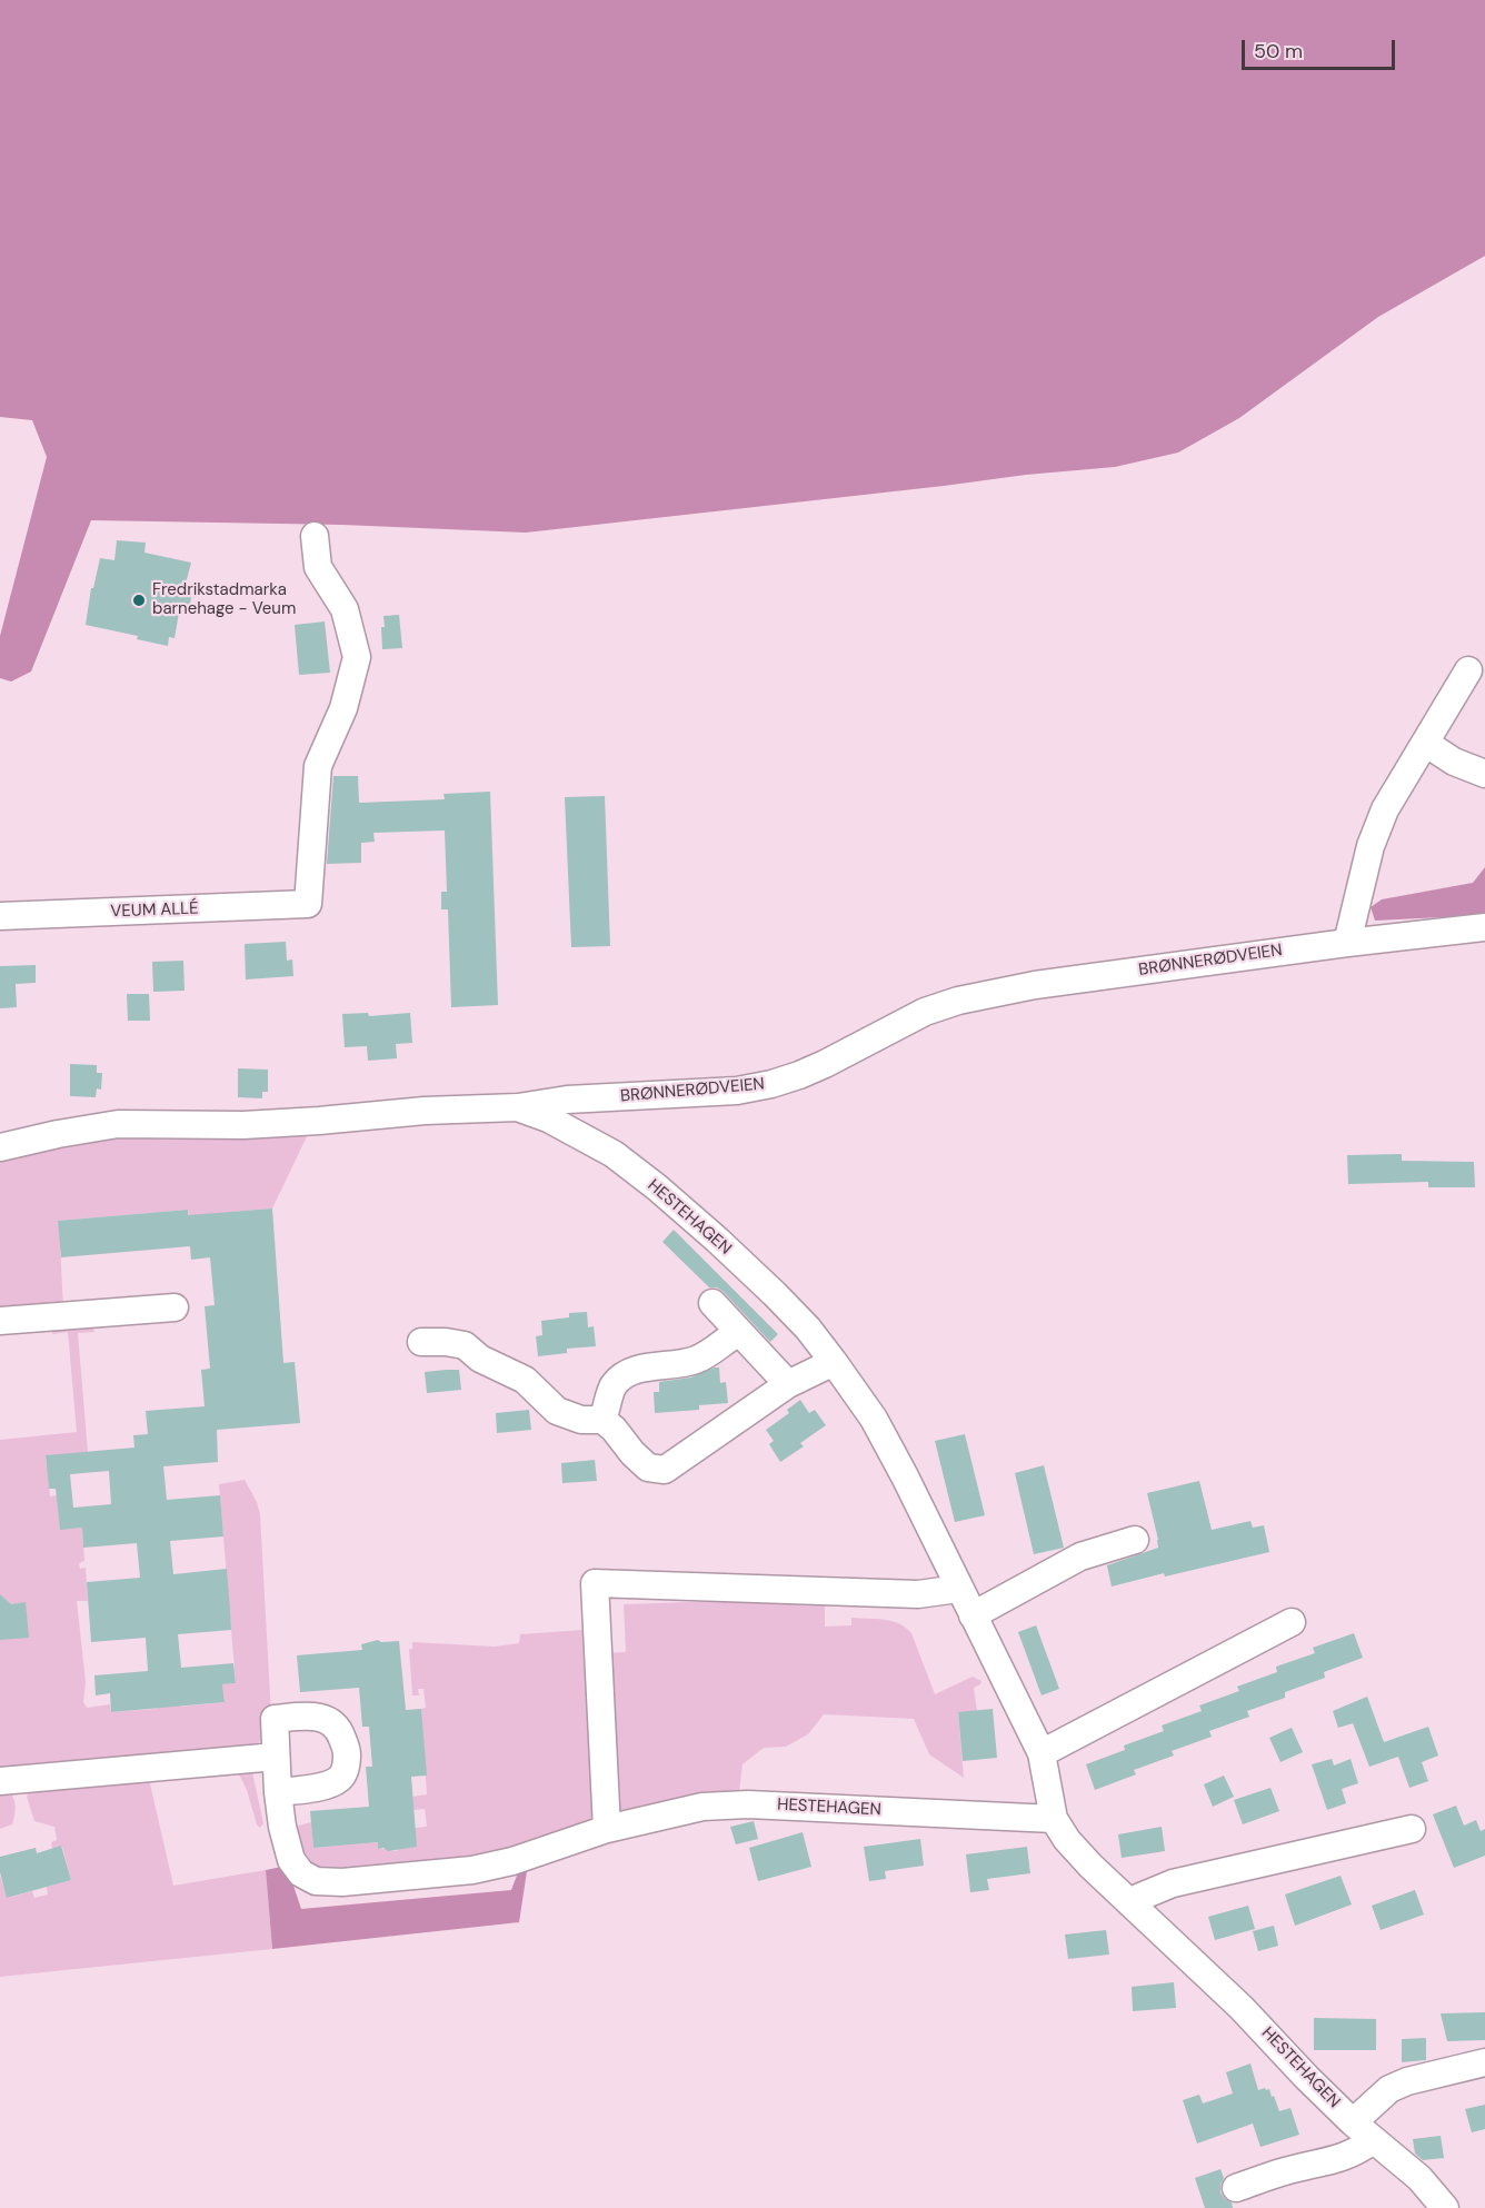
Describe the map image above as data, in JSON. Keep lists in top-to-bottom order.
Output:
{
  "streets": {
    "street": ["VEUM ALLÉ", "BRØNNERØDVEIEN", "HESTEHAGEN"]
  },
  "crossings": [
    ["BRØNNERØDVEIEN", "HESTEHAGEN"]
  ],
  "places": ["Fredrikstadmarka barnehage - Veum"],
  "scale_bar": "50 m"
}
